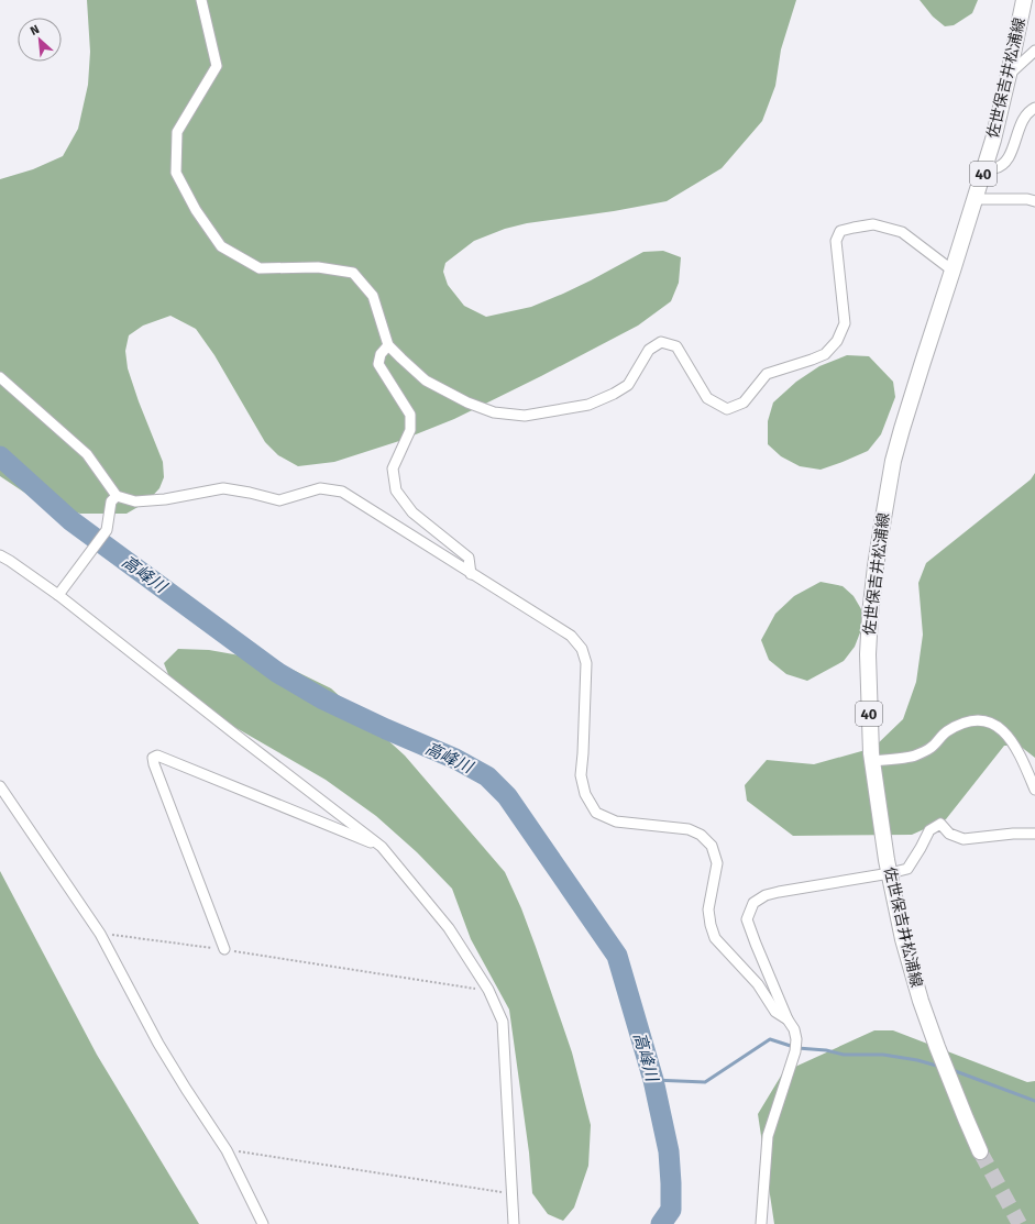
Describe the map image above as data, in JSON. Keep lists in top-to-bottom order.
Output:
{
  "streets": {
    "main road": ["佐世保吉井松浦線", "40"]
  },
  "water": ["高峰川"],
  "north": "top left"
}
